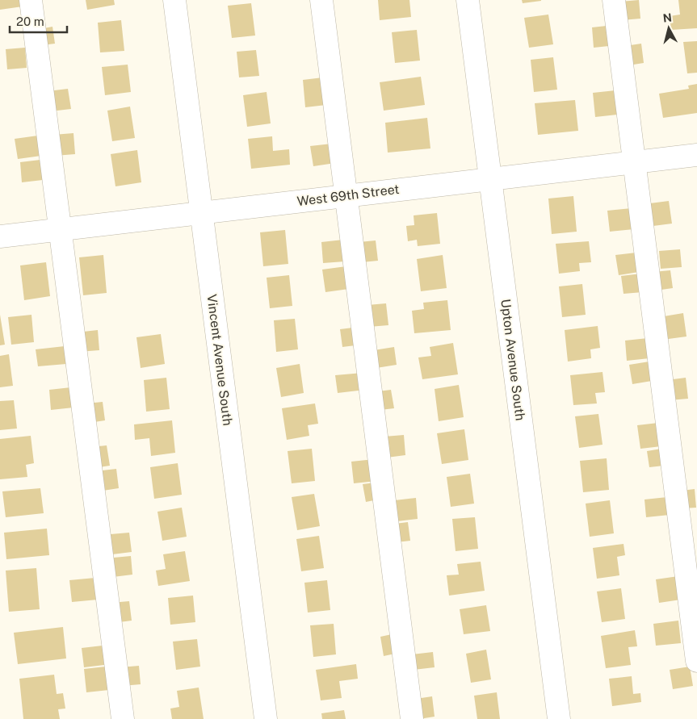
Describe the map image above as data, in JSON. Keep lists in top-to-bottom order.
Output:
{
  "streets": {
    "street": ["West 69th Street", "Vincent Avenue South", "Upton Avenue South"]
  },
  "crossings": [
    ["West 69th Street", "Vincent Avenue South"],
    ["West 69th Street", "Upton Avenue South"]
  ],
  "scale_bar": "20 m",
  "north": "top"
}
